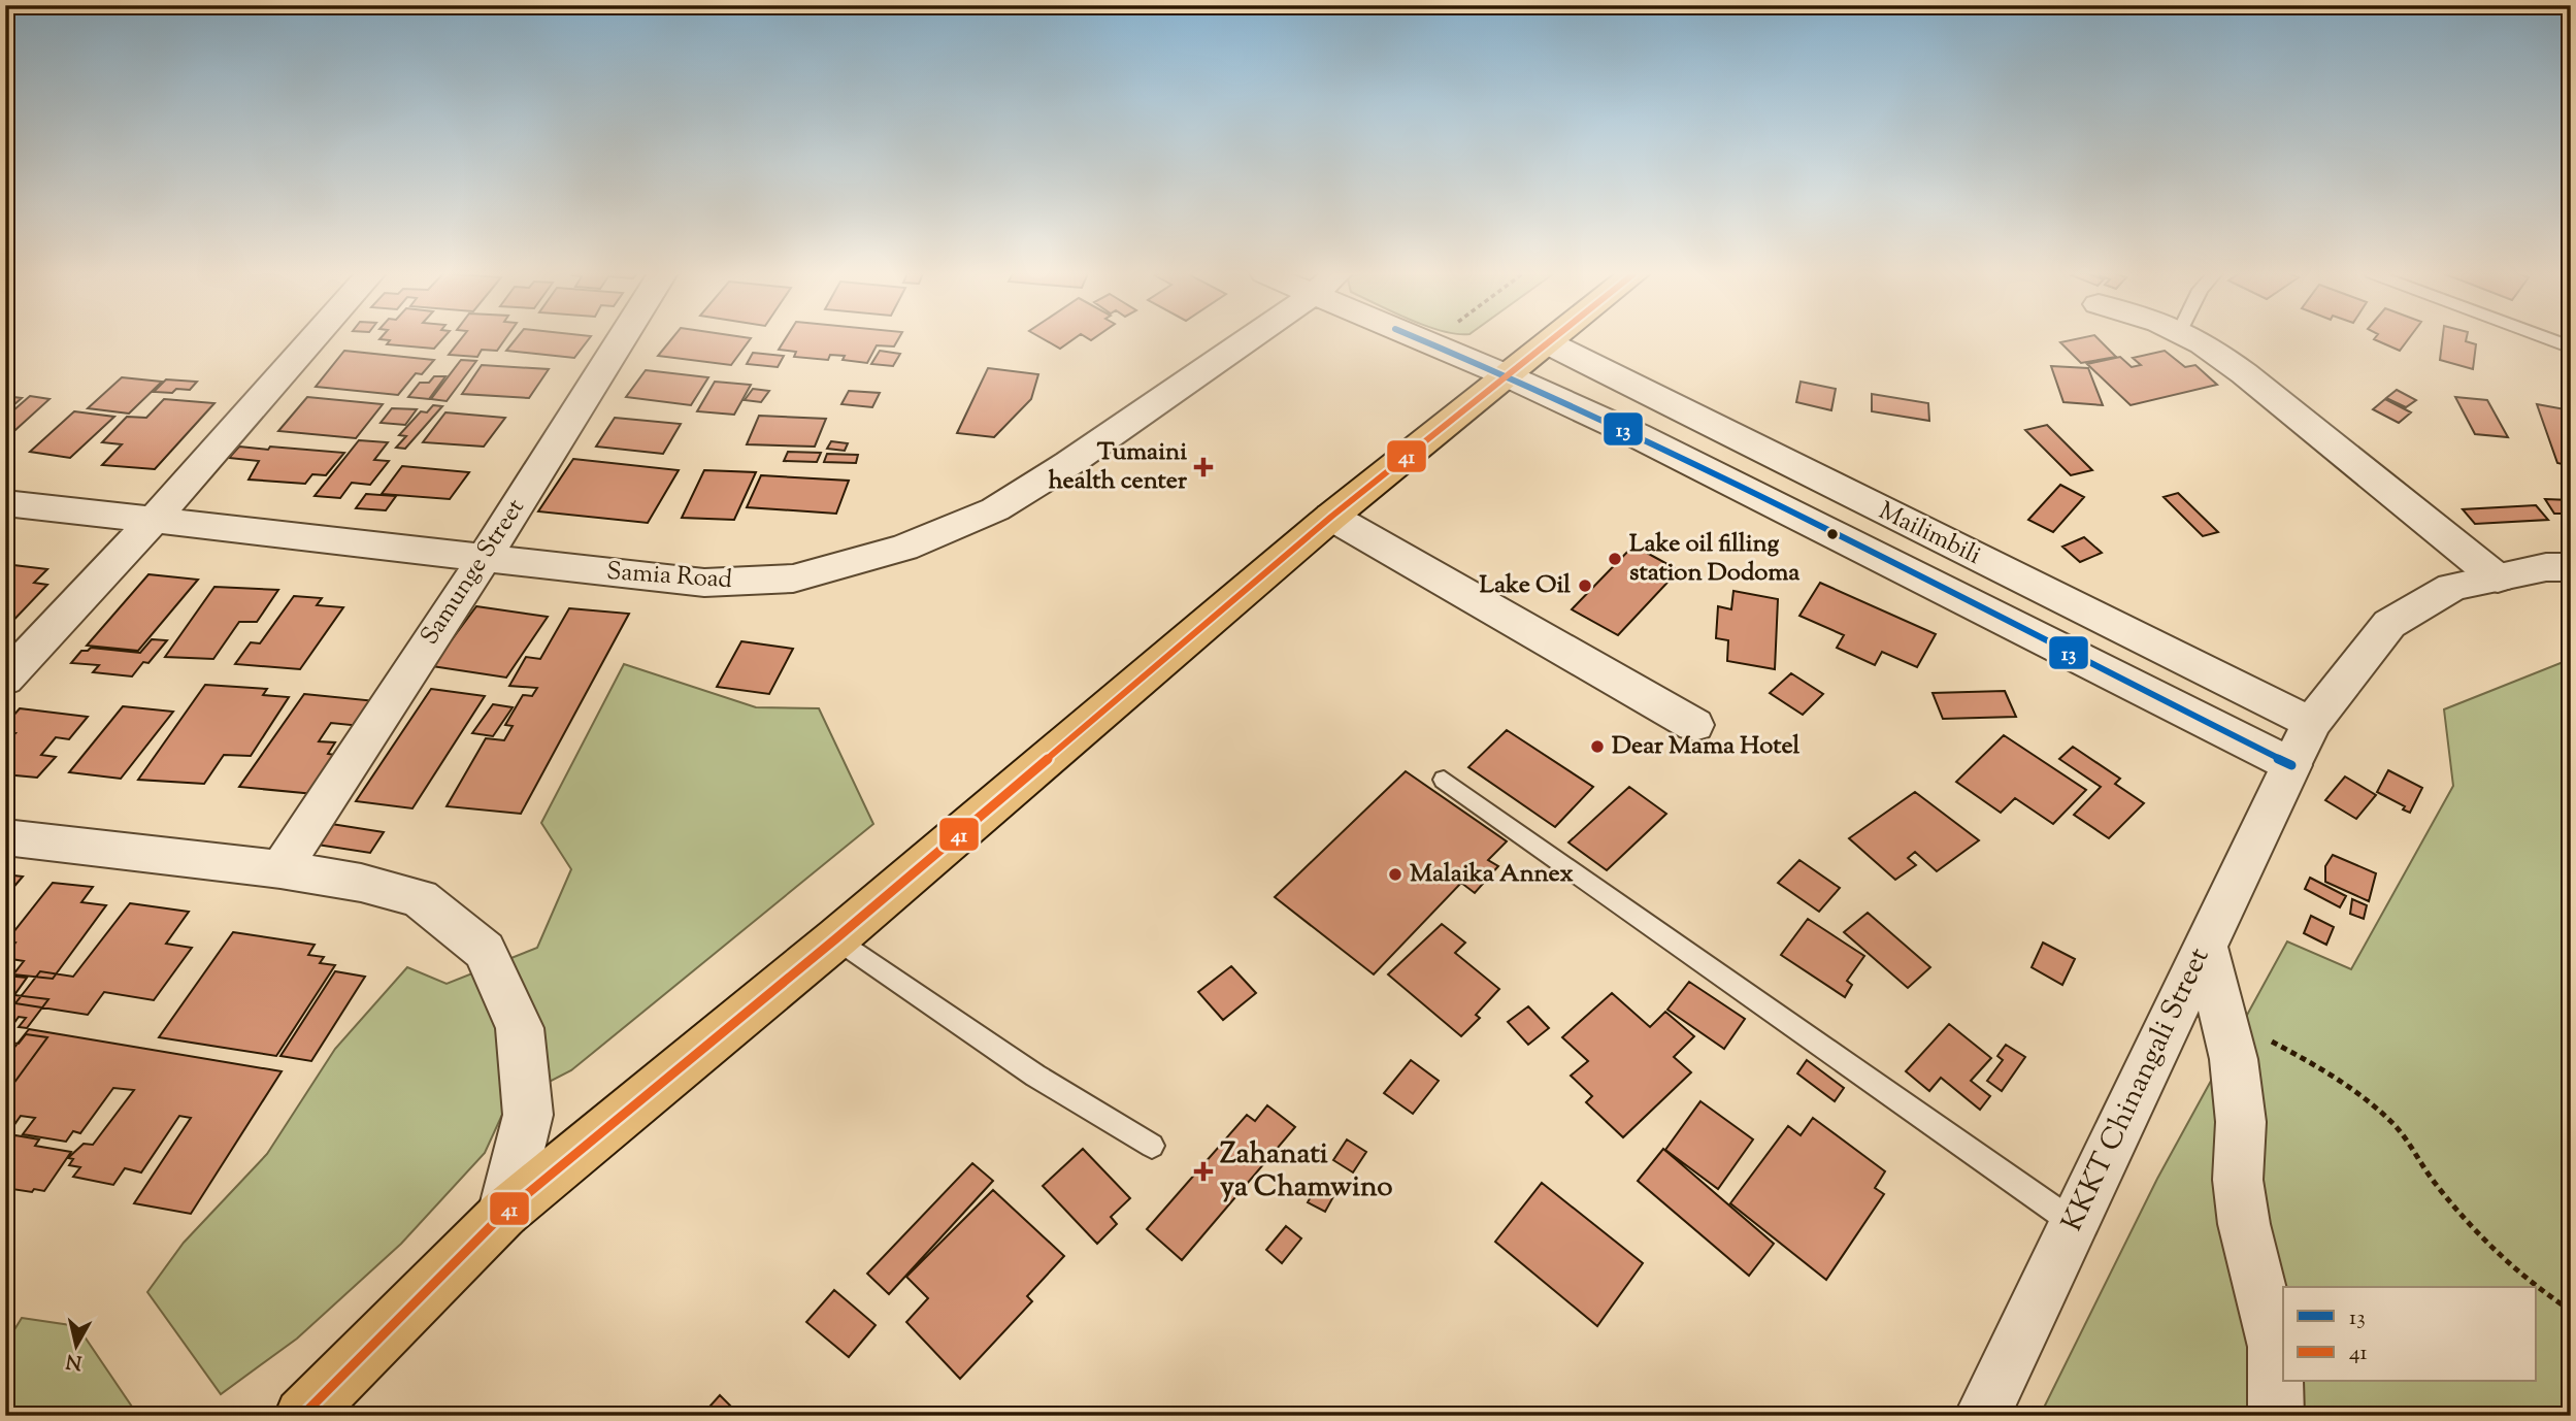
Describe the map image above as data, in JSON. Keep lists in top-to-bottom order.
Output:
{
  "streets": {
    "street": [
      "Mailimbili",
      "Samunge Street",
      "Samia Road",
      "KKKT Chinangali Street"
    ]
  },
  "crossings": [
    ["Mailimbili", "KKKT Chinangali Street"],
    ["Samunge Street", "Samia Road"]
  ],
  "places": {
    "health": ["Tumaini health center", "Zahanati ya Chamwino"],
    "other": [
      "Lake oil filling station Dodoma",
      "Lake Oil",
      "Dear Mama Hotel",
      "Malaika Annex"
    ]
  },
  "lines": ["transit line 13", "transit line 41"],
  "legend": ["13", "41"],
  "north": "bottom"
}
